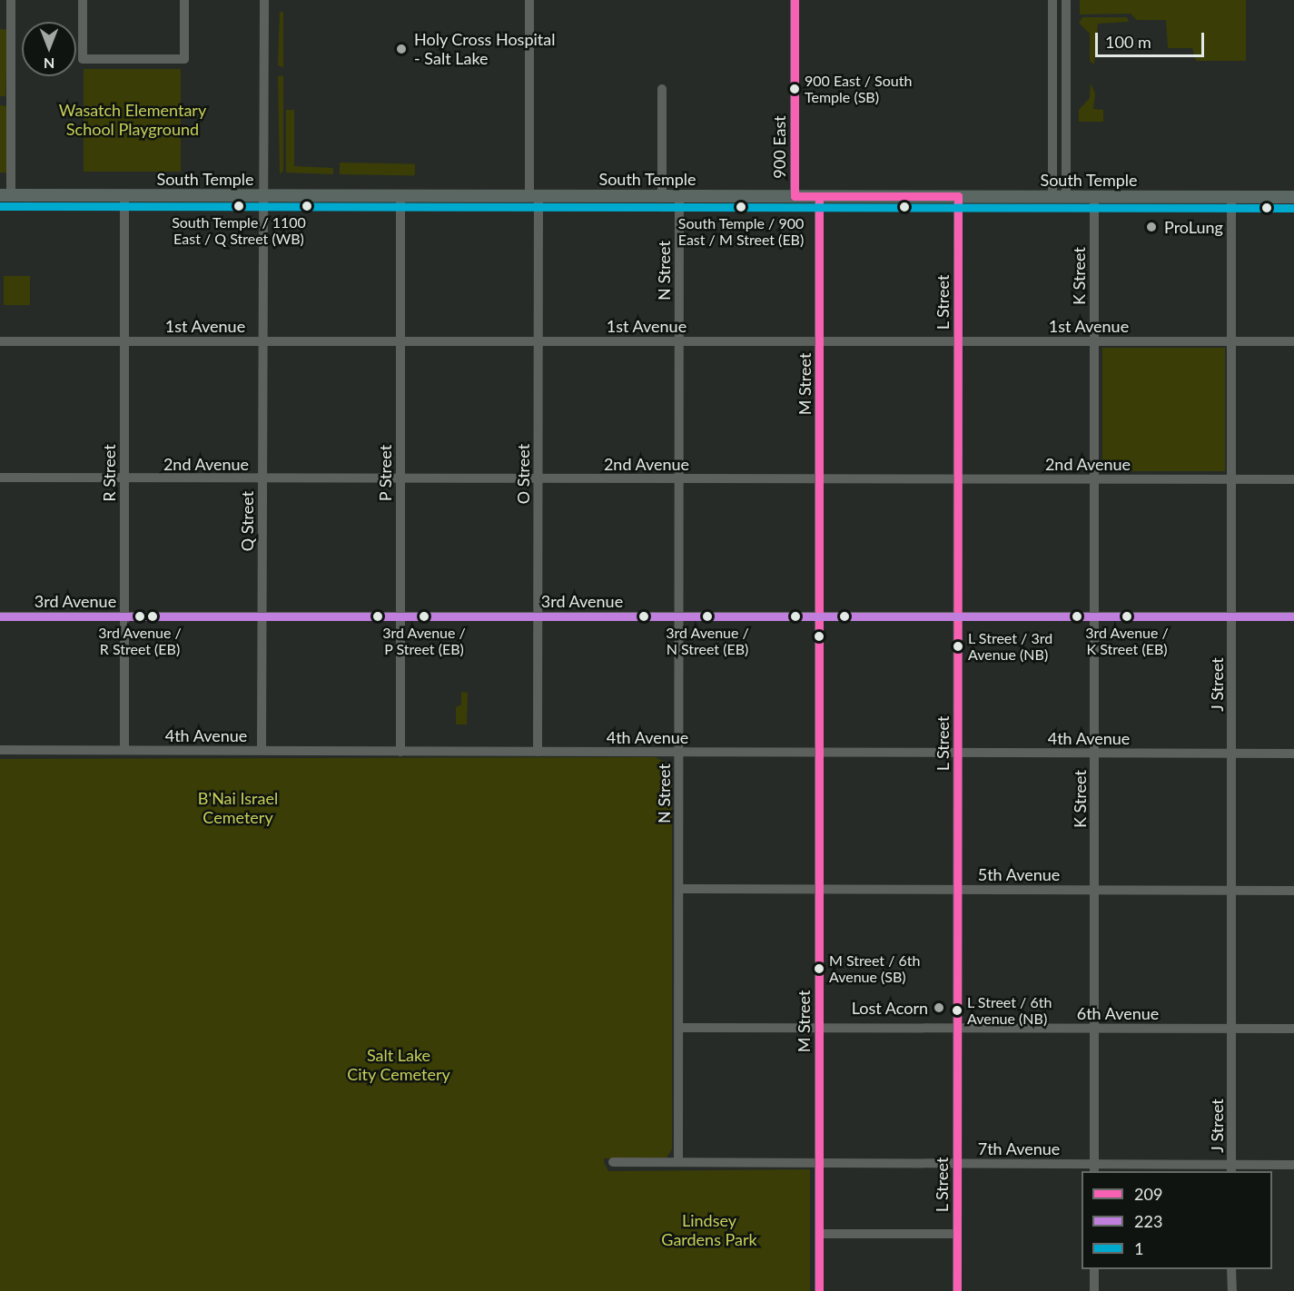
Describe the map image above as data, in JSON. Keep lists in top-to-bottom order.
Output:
{
  "streets": {
    "main road": ["South Temple"],
    "street": [
      "900 East",
      "N Street",
      "K Street",
      "L Street",
      "1st Avenue",
      "M Street",
      "2nd Avenue",
      "R Street",
      "P Street",
      "O Street",
      "Q Street",
      "3rd Avenue",
      "J Street",
      "4th Avenue",
      "5th Avenue",
      "6th Avenue",
      "7th Avenue"
    ]
  },
  "crossings": [
    ["900 East", "South Temple"],
    ["South Temple", "N Street"],
    ["South Temple", "K Street"],
    ["South Temple", "L Street"],
    ["South Temple", "M Street"],
    ["South Temple", "R Street"],
    ["South Temple", "P Street"],
    ["South Temple", "O Street"],
    ["South Temple", "Q Street"],
    ["South Temple", "J Street"],
    ["N Street", "1st Avenue"],
    ["N Street", "2nd Avenue"],
    ["N Street", "3rd Avenue"],
    ["N Street", "4th Avenue"],
    ["N Street", "5th Avenue"],
    ["N Street", "6th Avenue"],
    ["N Street", "7th Avenue"],
    ["K Street", "1st Avenue"],
    ["K Street", "2nd Avenue"],
    ["K Street", "3rd Avenue"],
    ["K Street", "4th Avenue"],
    ["K Street", "5th Avenue"],
    ["K Street", "6th Avenue"],
    ["K Street", "7th Avenue"],
    ["L Street", "1st Avenue"],
    ["L Street", "2nd Avenue"],
    ["L Street", "3rd Avenue"],
    ["L Street", "4th Avenue"],
    ["L Street", "5th Avenue"],
    ["L Street", "6th Avenue"],
    ["L Street", "7th Avenue"],
    ["1st Avenue", "M Street"],
    ["1st Avenue", "R Street"],
    ["1st Avenue", "P Street"],
    ["1st Avenue", "O Street"],
    ["1st Avenue", "Q Street"],
    ["1st Avenue", "J Street"],
    ["M Street", "2nd Avenue"],
    ["M Street", "3rd Avenue"],
    ["M Street", "4th Avenue"],
    ["M Street", "5th Avenue"],
    ["M Street", "6th Avenue"],
    ["M Street", "7th Avenue"],
    ["2nd Avenue", "R Street"],
    ["2nd Avenue", "P Street"],
    ["2nd Avenue", "O Street"],
    ["2nd Avenue", "Q Street"],
    ["2nd Avenue", "J Street"],
    ["R Street", "3rd Avenue"],
    ["R Street", "4th Avenue"],
    ["P Street", "3rd Avenue"],
    ["P Street", "4th Avenue"],
    ["O Street", "3rd Avenue"],
    ["O Street", "4th Avenue"],
    ["Q Street", "3rd Avenue"],
    ["Q Street", "4th Avenue"],
    ["3rd Avenue", "J Street"],
    ["J Street", "4th Avenue"],
    ["J Street", "5th Avenue"],
    ["J Street", "6th Avenue"],
    ["J Street", "7th Avenue"]
  ],
  "parks": [
    "Wasatch Elementary School Playground",
    "B'Nai Israel Cemetery",
    "Salt Lake City Cemetery",
    "Lindsey Gardens Park"
  ],
  "places": [
    "Holy Cross Hospital - Salt Lake",
    "900 East / South Temple (SB)",
    "South Temple / 1100 East / Q Street (WB)",
    "South Temple / 900 East / M Street (EB)",
    "ProLung",
    "3rd Avenue / R Street (EB)",
    "3rd Avenue / P Street (EB)",
    "3rd Avenue / N Street (EB)",
    "3rd Avenue / K Street (EB)",
    "L Street / 3rd Avenue (NB)",
    "M Street / 6th Avenue (SB)",
    "Lost Acorn",
    "L Street / 6th Avenue (NB)"
  ],
  "lines": ["transit line 209", "transit line 1", "transit line 223"],
  "legend": ["209", "223", "1"],
  "scale_bar": "100 m",
  "north": "bottom"
}
